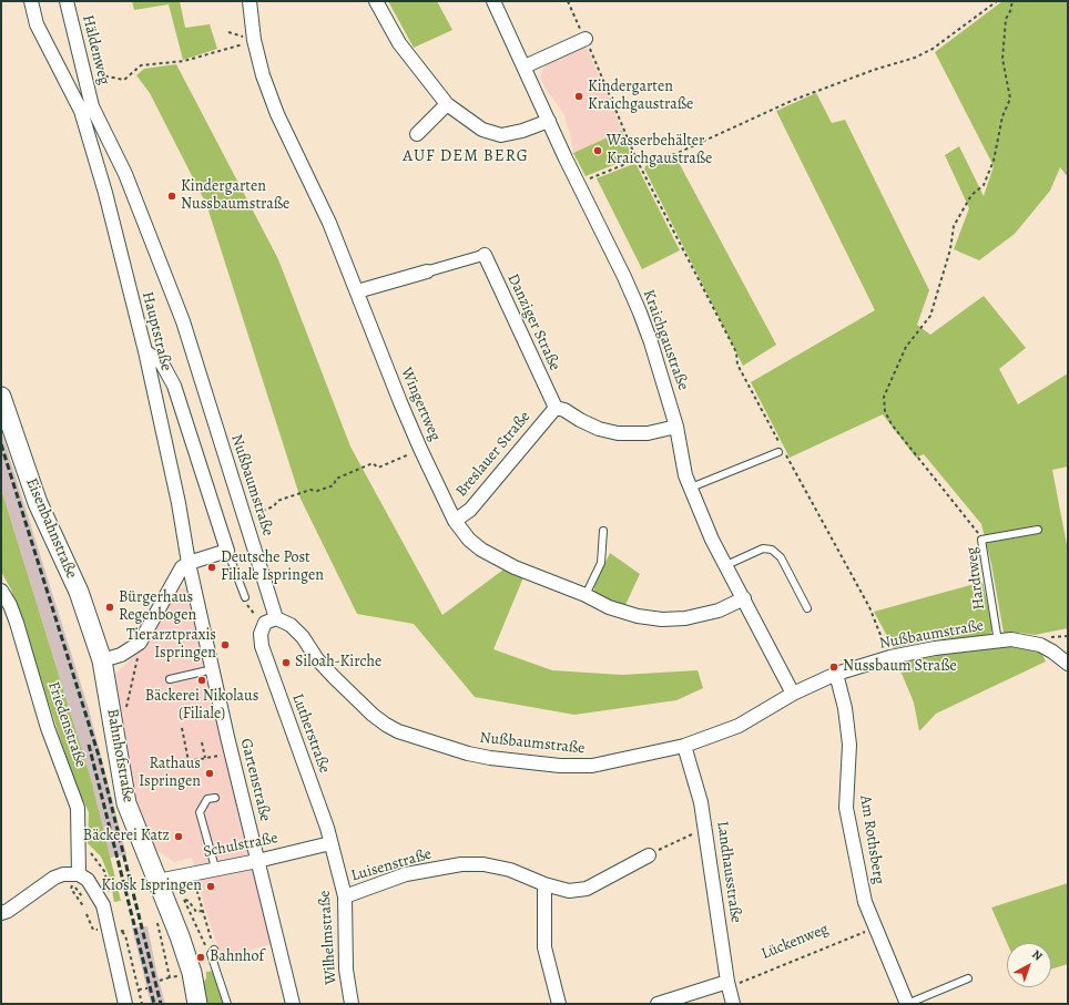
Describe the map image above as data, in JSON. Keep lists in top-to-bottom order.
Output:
{
  "streets": {
    "main road": ["Eisenbahnstraße", "Bahnhofstraße"],
    "street": [
      "Häldenweg",
      "Danziger Straße",
      "Hauptstraße",
      "Kraichgaustraße",
      "Wingertweg",
      "Breslauer Straße",
      "Nußbaumstraße",
      "Friedenstraße",
      "Lutherstraße",
      "Gartenstraße",
      "Am Rothsberg",
      "Schulstraße",
      "Luisenstraße",
      "Landhausstraße",
      "Wilhelmstraße"
    ],
    "lane": ["Hardtweg"],
    "path": ["Lückenweg"]
  },
  "crossings": [
    ["Häldenweg", "Hauptstraße"],
    ["Häldenweg", "Nußbaumstraße"],
    ["Danziger Straße", "Wingertweg"],
    ["Danziger Straße", "Breslauer Straße"],
    ["Hauptstraße", "Nußbaumstraße"],
    ["Hauptstraße", "Gartenstraße"],
    ["Kraichgaustraße", "Wingertweg"],
    ["Kraichgaustraße", "Nußbaumstraße"],
    ["Wingertweg", "Breslauer Straße"],
    ["Nußbaumstraße", "Hardtweg"],
    ["Nußbaumstraße", "Lutherstraße"],
    ["Nußbaumstraße", "Am Rothsberg"],
    ["Nußbaumstraße", "Landhausstraße"],
    ["Eisenbahnstraße", "Bahnhofstraße"],
    ["Lutherstraße", "Schulstraße"],
    ["Lutherstraße", "Wilhelmstraße"],
    ["Bahnhofstraße", "Schulstraße"],
    ["Gartenstraße", "Schulstraße"],
    ["Am Rothsberg", "Lückenweg"],
    ["Schulstraße", "Wilhelmstraße"],
    ["Luisenstraße", "Wilhelmstraße"],
    ["Landhausstraße", "Lückenweg"]
  ],
  "districts": ["AUF DEM BERG"],
  "places": [
    "Kindergarten Kraichgaustraße",
    "Wasserbehälter Kraichgaustraße",
    "Kindergarten Nussbaumstraße",
    "Deutsche Post Filiale Ispringen",
    "Bürgerhaus Regenbogen",
    "Tierarztpraxis Ispringen",
    "Siloah-Kirche",
    "Nussbaum Straße",
    "Bäckerei Nikolaus (Filiale)",
    "Rathaus Ispringen",
    "Bäckerei Katz",
    "Kiosk Ispringen",
    "Bahnhof"
  ],
  "north": "top right"
}
